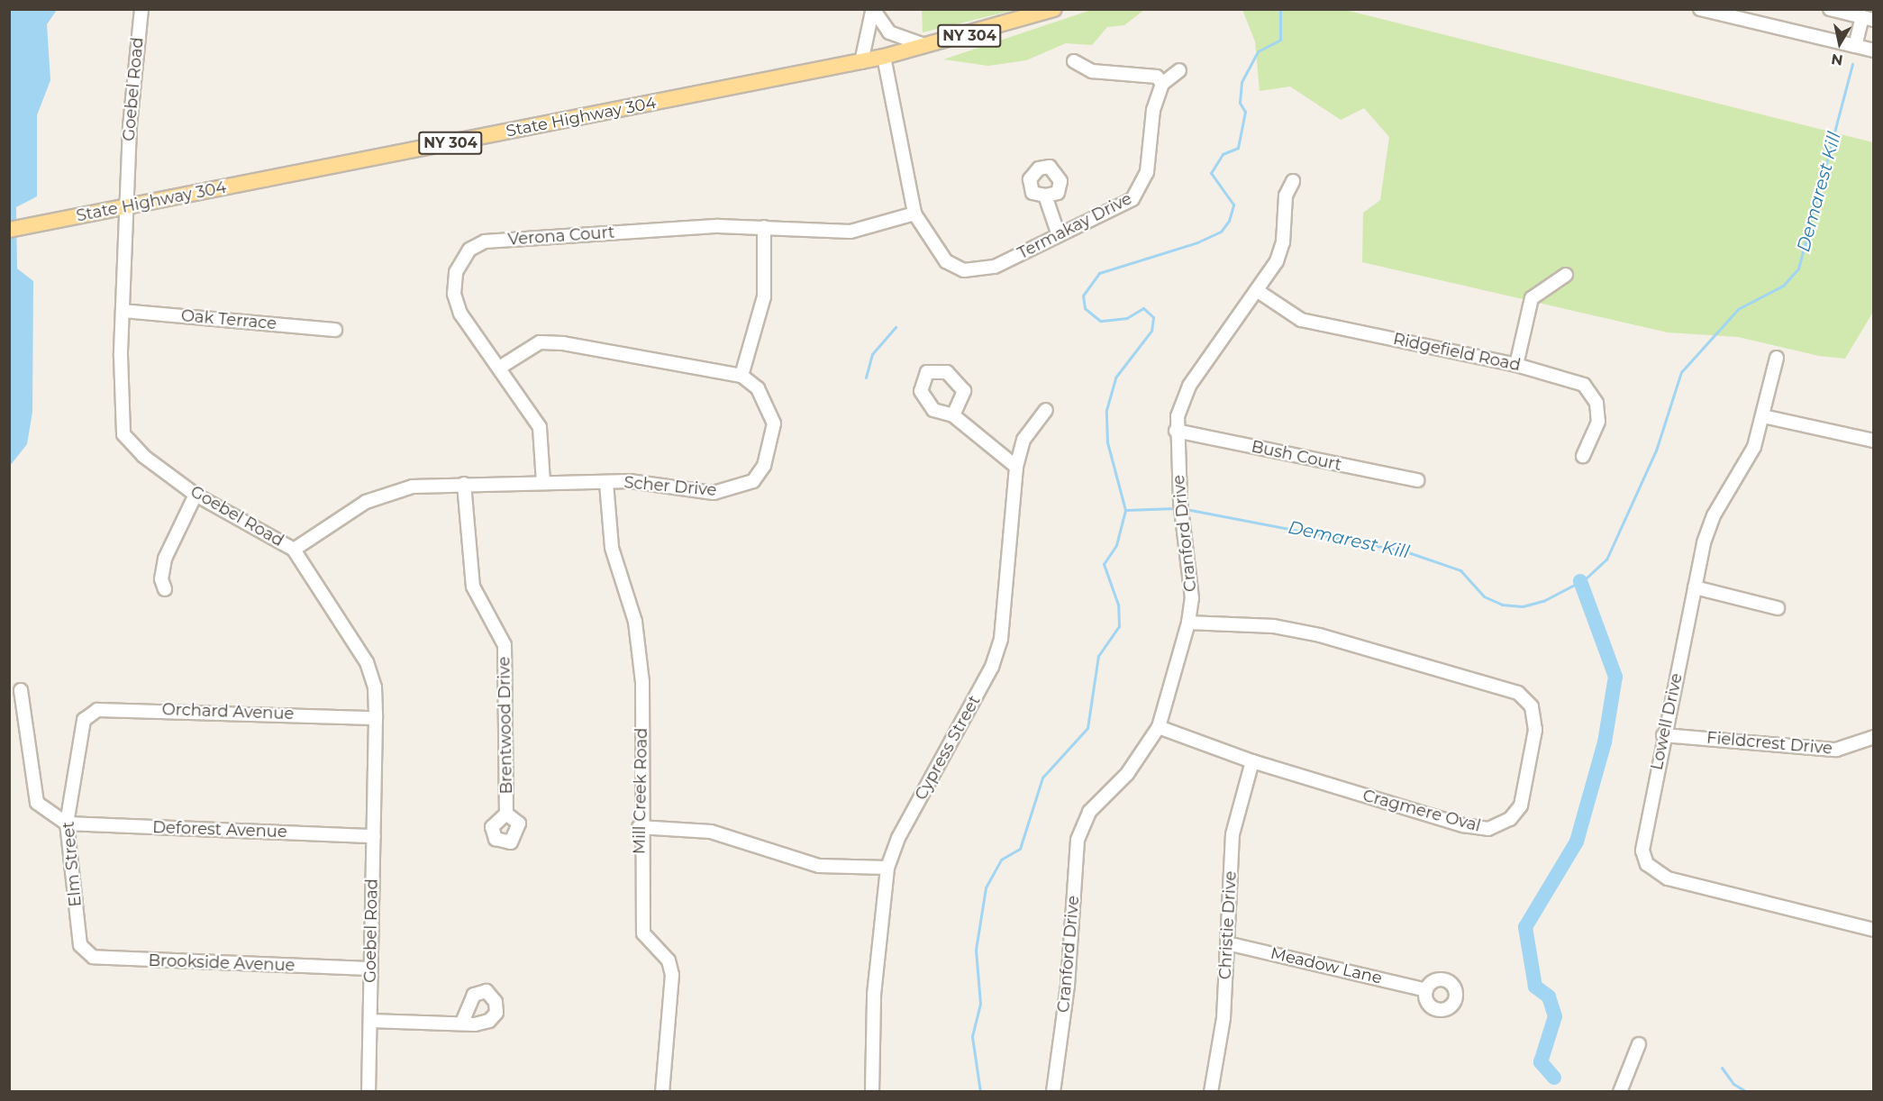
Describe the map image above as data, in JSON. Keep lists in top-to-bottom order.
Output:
{
  "streets": {
    "main road": ["NY 304", "State Highway 304"],
    "street": [
      "Goebel Road",
      "Termakay Drive",
      "Verona Court",
      "Oak Terrace",
      "Ridgefield Road",
      "Bush Court",
      "Scher Drive",
      "Cranford Drive",
      "Orchard Avenue",
      "Lowell Drive",
      "Brentwood Drive",
      "Fieldcrest Drive",
      "Cypress Street",
      "Mill Creek Road",
      "Cragmere Oval",
      "Deforest Avenue",
      "Elm Street",
      "Christie Drive",
      "Brookside Avenue",
      "Meadow Lane"
    ]
  },
  "crossings": [
    ["Goebel Road", "State Highway 304"],
    ["Goebel Road", "Oak Terrace"],
    ["Goebel Road", "Scher Drive"],
    ["Goebel Road", "Orchard Avenue"],
    ["Goebel Road", "Deforest Avenue"],
    ["Goebel Road", "Brookside Avenue"],
    ["Termakay Drive", "Verona Court"],
    ["Verona Court", "Scher Drive"],
    ["Ridgefield Road", "Cranford Drive"],
    ["Bush Court", "Cranford Drive"],
    ["Scher Drive", "Brentwood Drive"],
    ["Scher Drive", "Mill Creek Road"],
    ["Cranford Drive", "Cragmere Oval"],
    ["Orchard Avenue", "Elm Street"],
    ["Lowell Drive", "Fieldcrest Drive"],
    ["Cragmere Oval", "Christie Drive"],
    ["Deforest Avenue", "Elm Street"],
    ["Elm Street", "Brookside Avenue"],
    ["Christie Drive", "Meadow Lane"]
  ],
  "water": ["Demarest Kill"],
  "north": "bottom"
}
